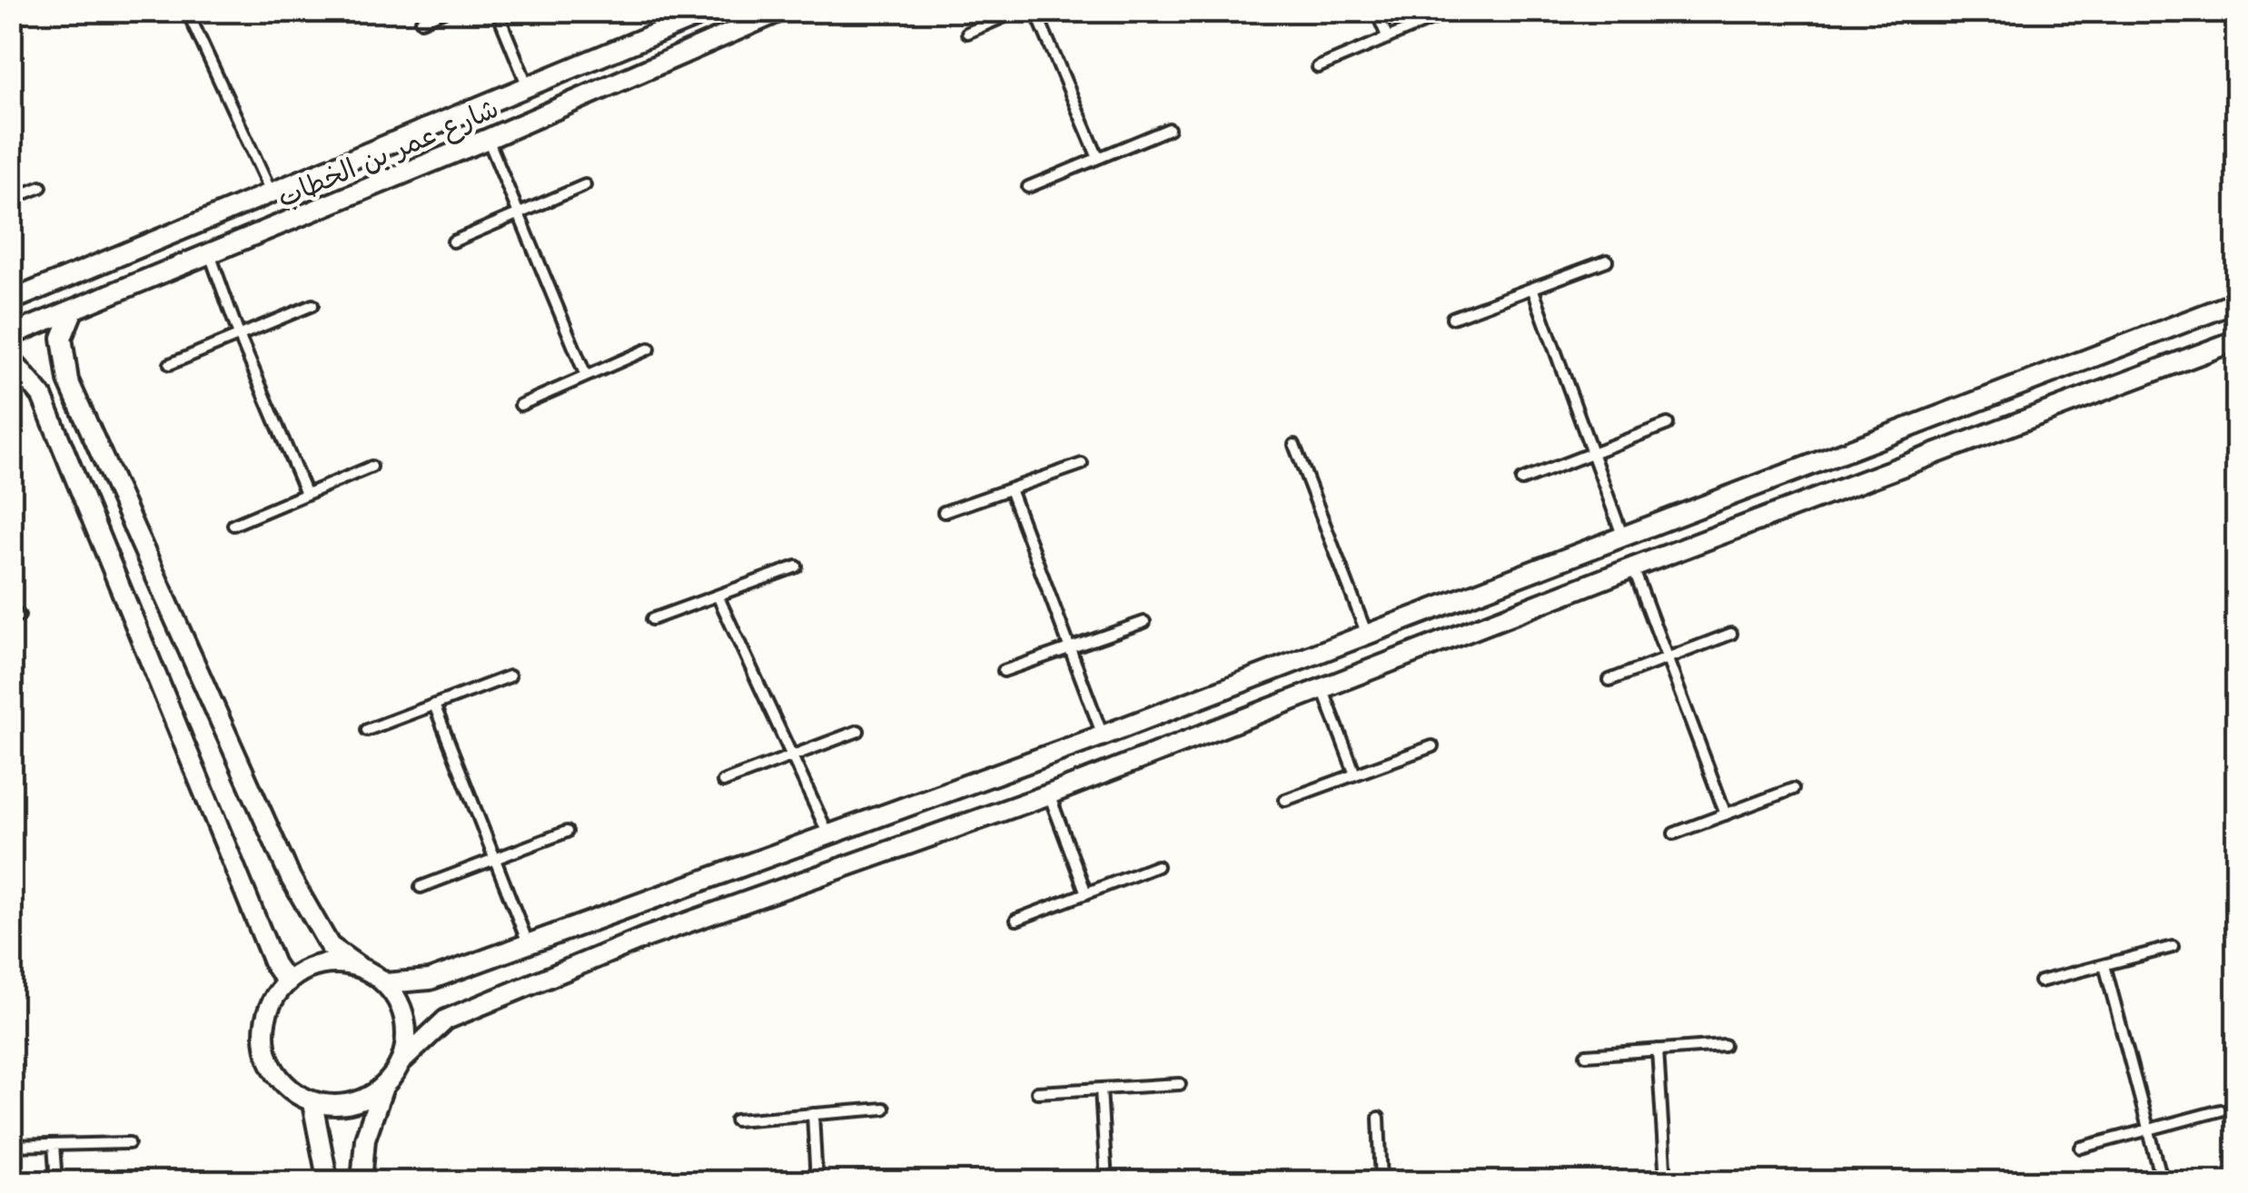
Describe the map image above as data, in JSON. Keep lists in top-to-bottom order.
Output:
{
  "streets": {
    "street": ["شارع عمر بن الخطاب"]
  }
}
